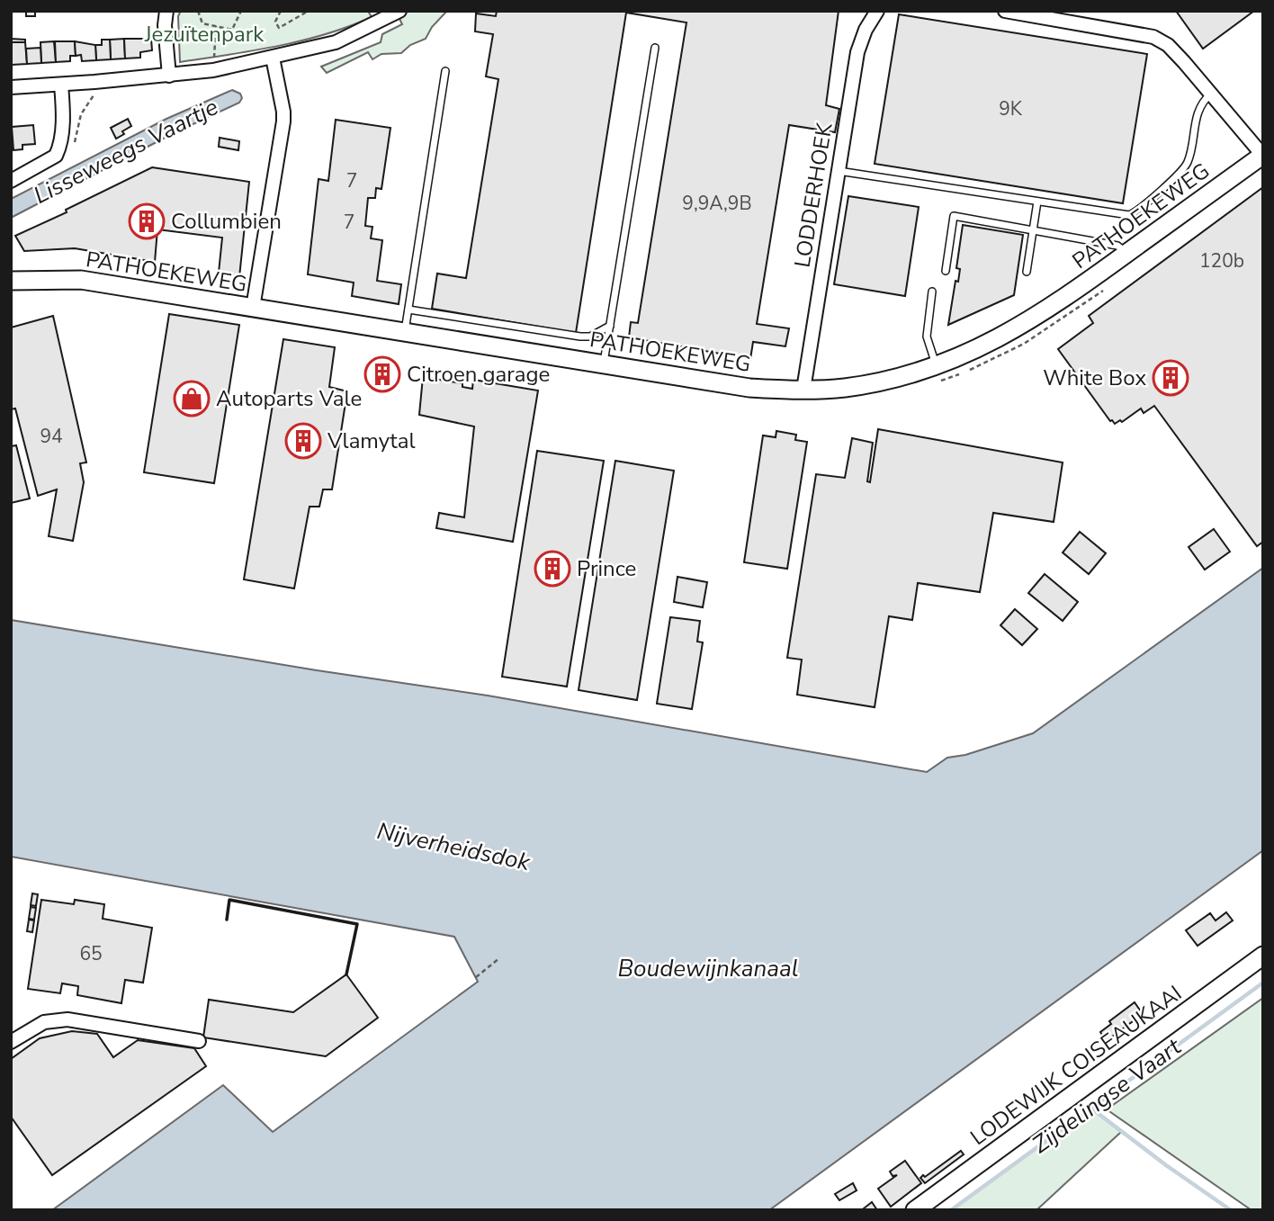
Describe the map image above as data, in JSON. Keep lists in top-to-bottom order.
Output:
{
  "streets": {
    "main road": ["PATHOEKEWEG", "LODEWIJK COISEAUKAAI"],
    "street": ["LODDERHOEK"]
  },
  "crossings": [
    ["LODDERHOEK", "PATHOEKEWEG"]
  ],
  "water": [
    "Lisseweegs Vaartje",
    "Nijverheidsdok",
    "Boudewijnkanaal",
    "Zijdelingse Vaart"
  ],
  "parks": ["Jezuïtenpark"],
  "places": {
    "building": [
      "Collumbien",
      "Citroen garage",
      "White Box",
      "Vlamytal",
      "Prince"
    ],
    "shop": ["Autoparts Vale"]
  },
  "house_numbers": [
    "9K",
    "7",
    "9,9A,9B",
    "7",
    "120b",
    "94",
    "65"
  ]
}
